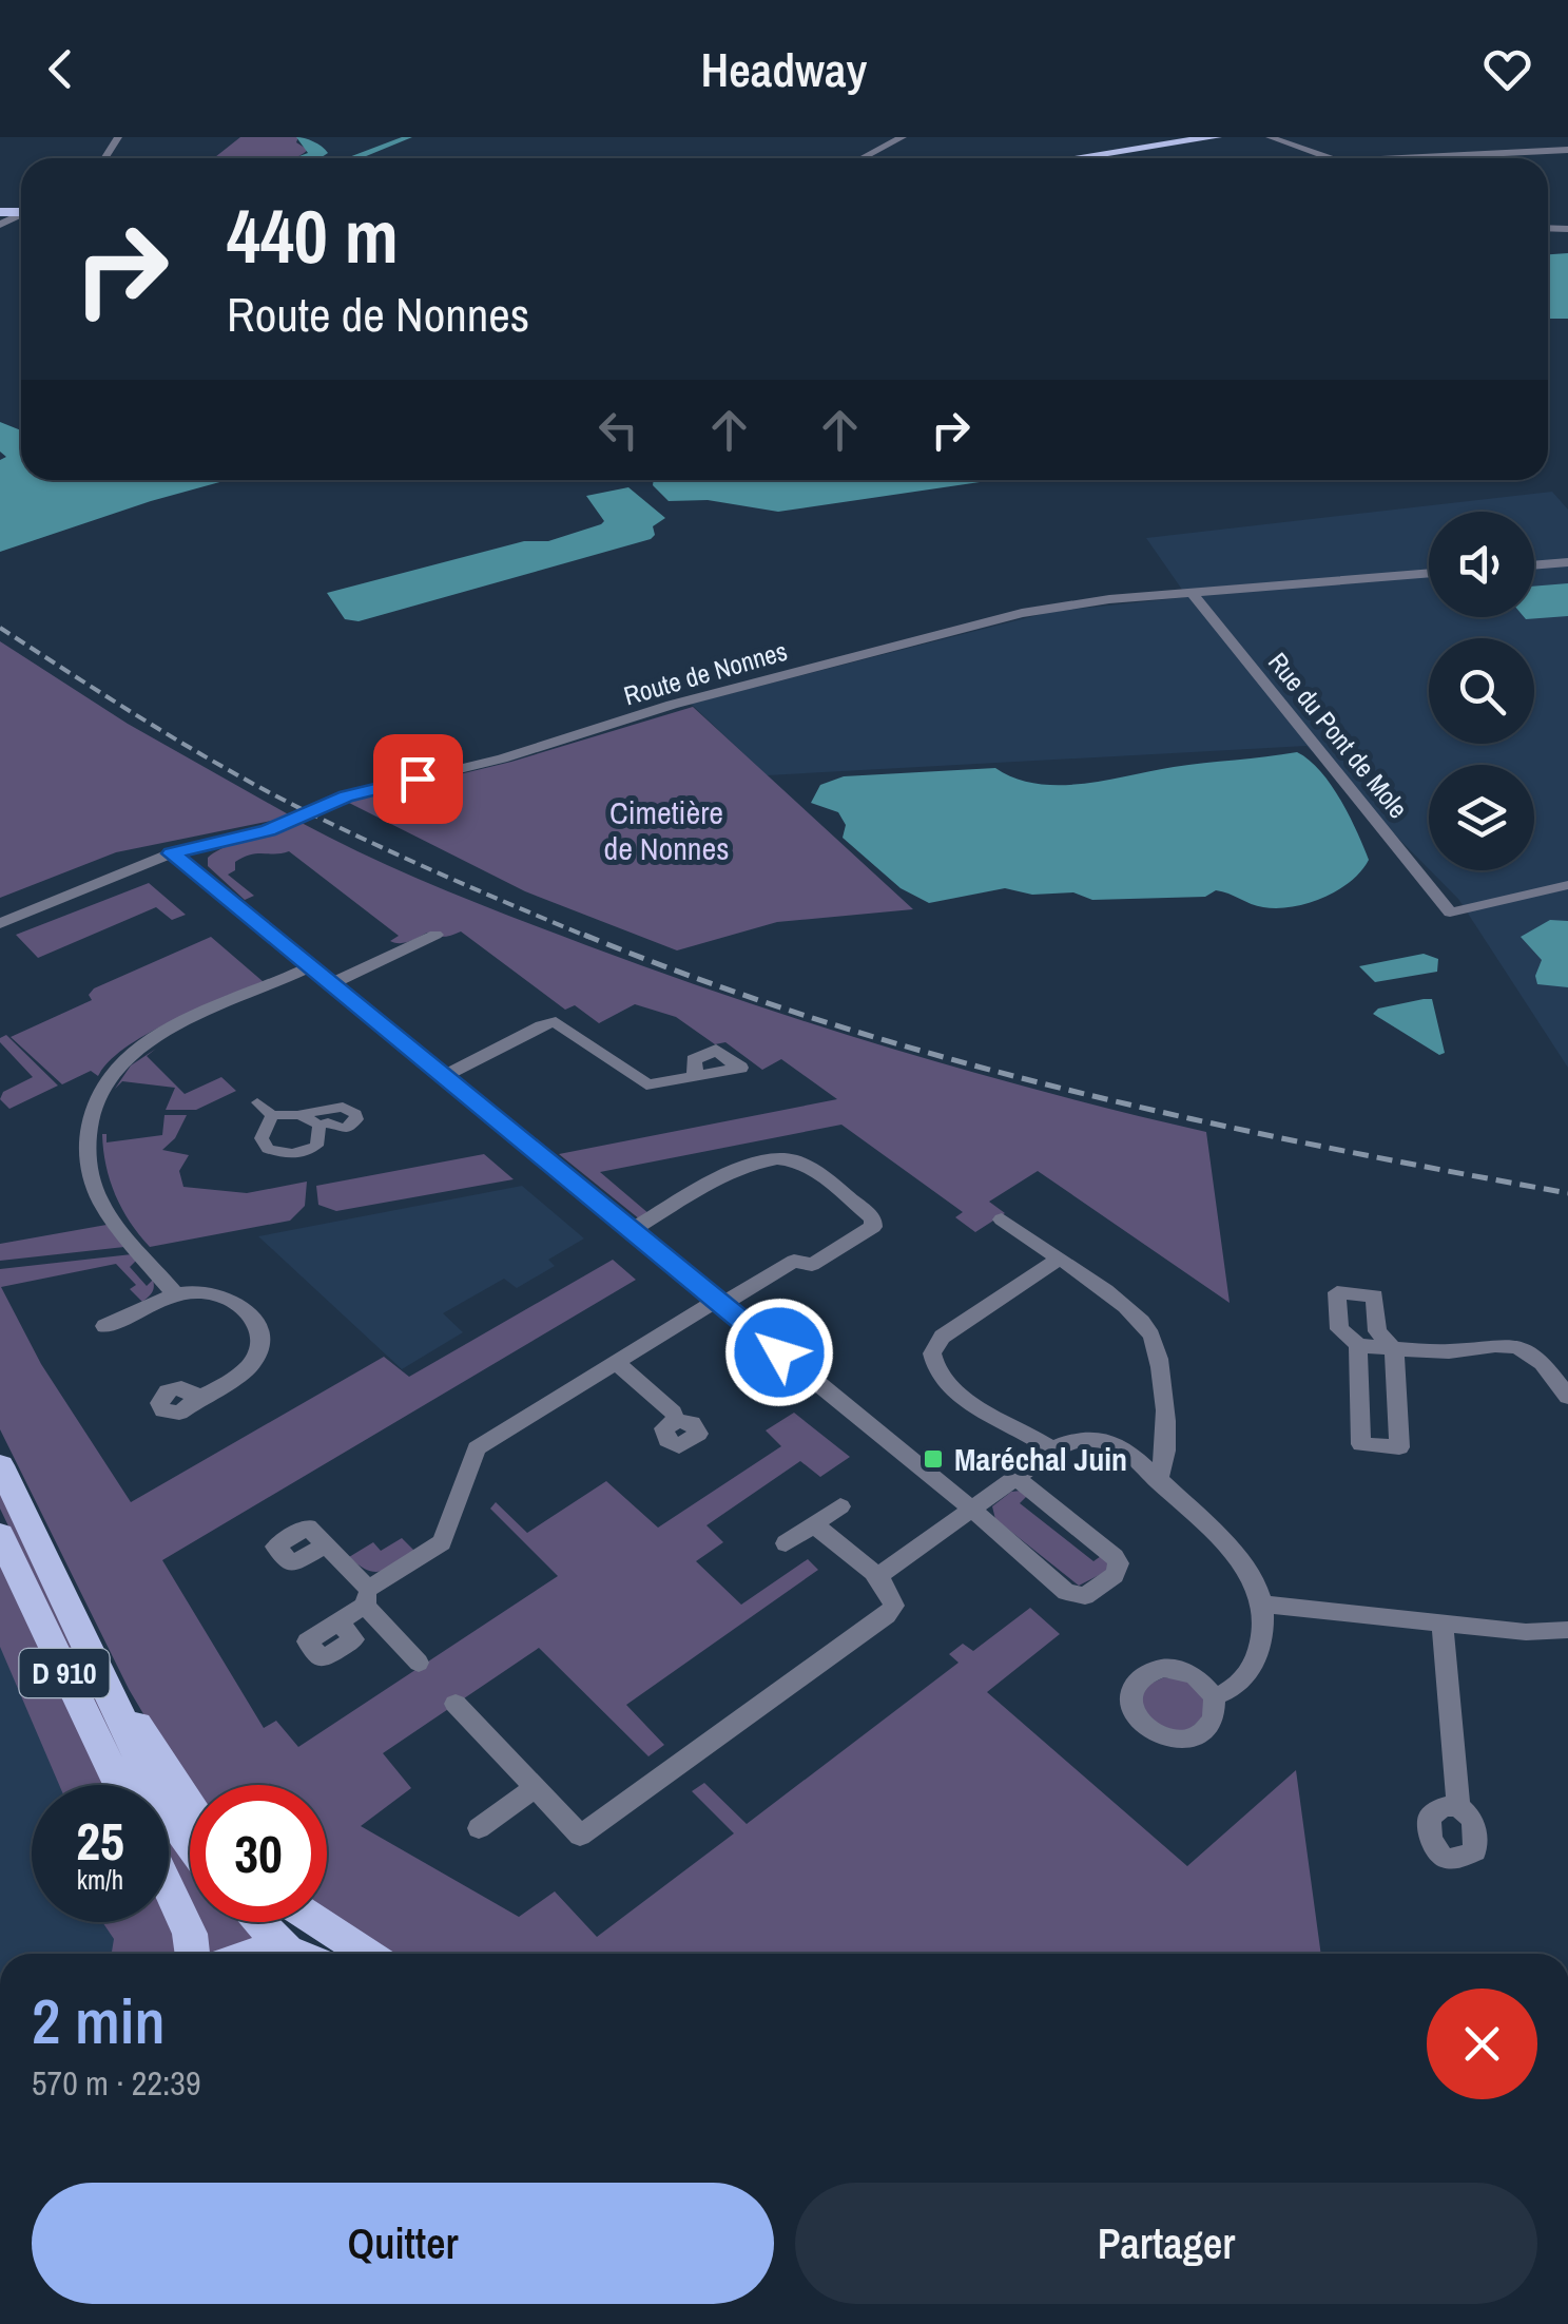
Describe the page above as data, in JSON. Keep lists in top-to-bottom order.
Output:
{
  "streets": {
    "main road": ["D 910"],
    "street": ["Route de Nonnes", "Rue du Pont de Mole"]
  },
  "crossings": [
    ["Route de Nonnes", "Rue du Pont de Mole"]
  ],
  "parks": ["Cimetière de Nonnes"],
  "places": {
    "transit": ["Maréchal Juin"]
  },
  "page": {
    "header": "Headway",
    "turn": ["440 m", "Route de Nonnes"],
    "speed": "25 km/h",
    "limit": "30",
    "heading": ["2 min", "570 m · 22:39"],
    "buttons": ["Quitter", "Partager"]
  }
}
